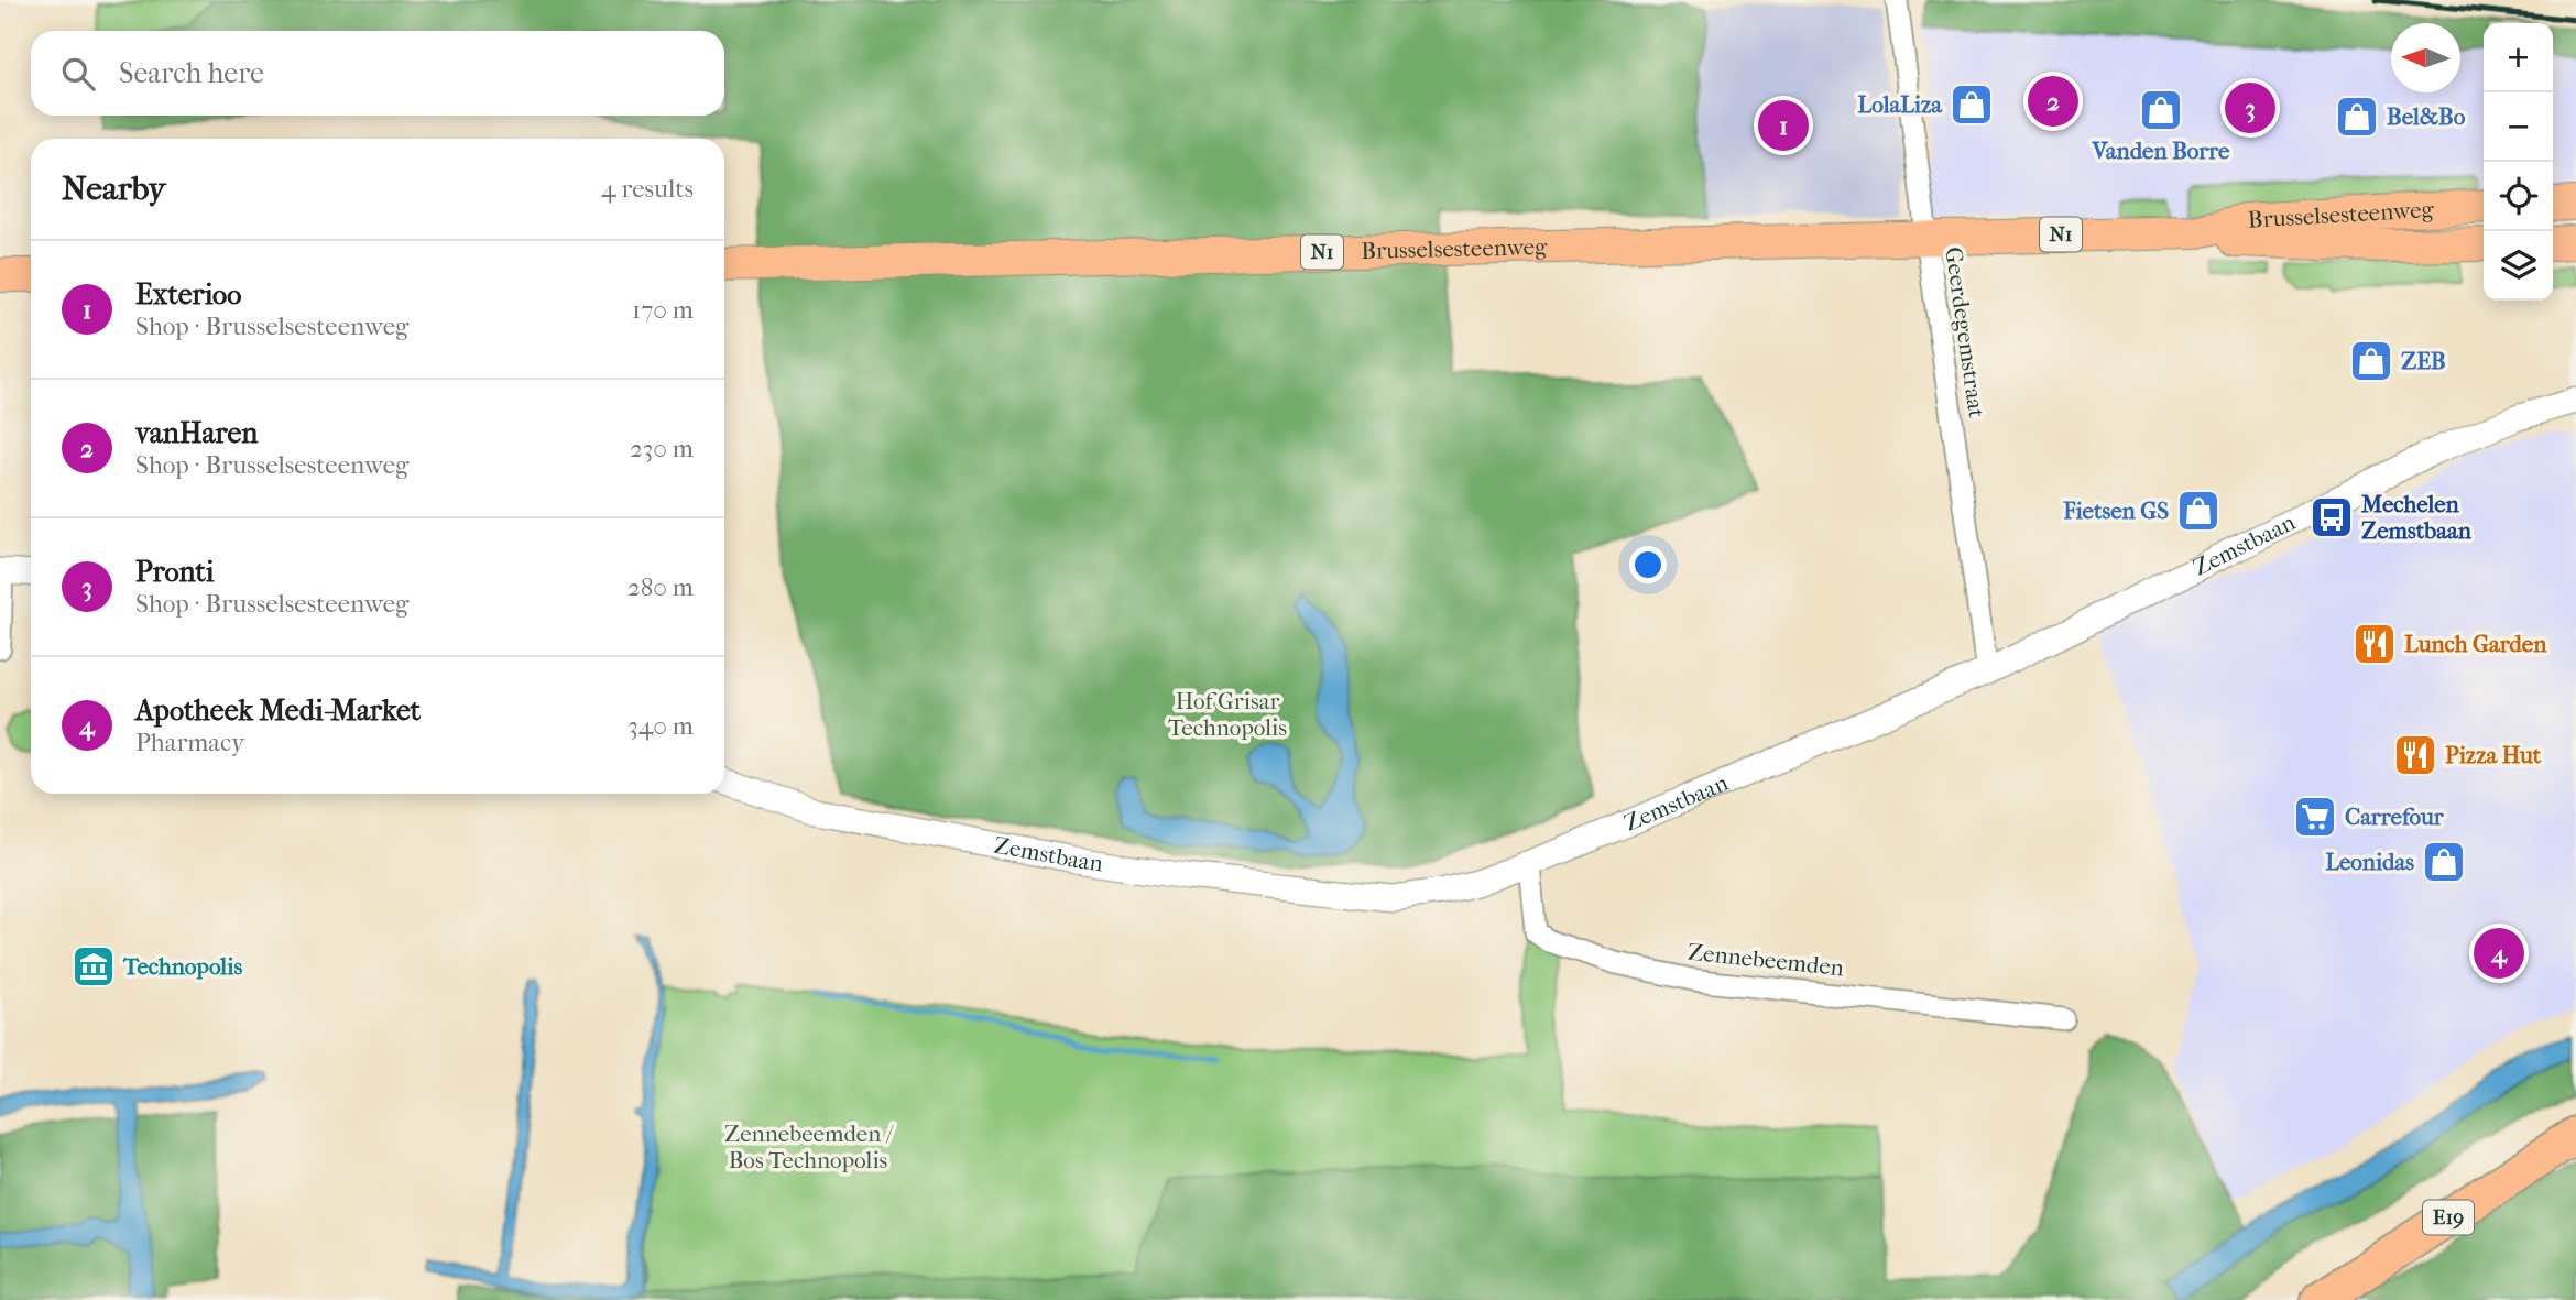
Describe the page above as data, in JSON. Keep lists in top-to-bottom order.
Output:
{
  "streets": {
    "highway": ["E19"],
    "main road": ["Brusselsesteenweg", "N1"],
    "street": ["Geerdegemstraat", "Zemstbaan", "Zennebeemden"]
  },
  "crossings": [
    ["Brusselsesteenweg", "Geerdegemstraat"],
    ["Geerdegemstraat", "Zemstbaan"],
    ["Zemstbaan", "Zennebeemden"]
  ],
  "parks": ["Hof Grisar Technopolis", "Zennebeemden / Bos Technopolis"],
  "places": {
    "shop": [
      "LolaLiza",
      "Vanden Borre",
      "Bel&Bo",
      "ZEB",
      "Fietsen GS",
      "Leonidas"
    ],
    "bus stop": ["Mechelen Zemstbaan"],
    "restaurant": ["Lunch Garden", "Pizza Hut"],
    "supermarket": ["Carrefour"],
    "museum": ["Technopolis"]
  },
  "north": "left",
  "page": {
    "map_buttons": ["+", "−"],
    "search": "Search here",
    "pins": [
      "2",
      "3",
      "1",
      "4"
    ],
    "heading": ["Nearby", "4 results"],
    "list": [
      {
        "mark": "1",
        "name": "Exterioo",
        "note": "Shop · Brusselsesteenweg",
        "value": "170 m"
      },
      {
        "mark": "2",
        "name": "vanHaren",
        "note": "Shop · Brusselsesteenweg",
        "value": "230 m"
      },
      {
        "mark": "3",
        "name": "Pronti",
        "note": "Shop · Brusselsesteenweg",
        "value": "280 m"
      },
      {
        "mark": "4",
        "name": "Apotheek Medi-Market",
        "note": "Pharmacy",
        "value": "340 m"
      }
    ]
  }
}
